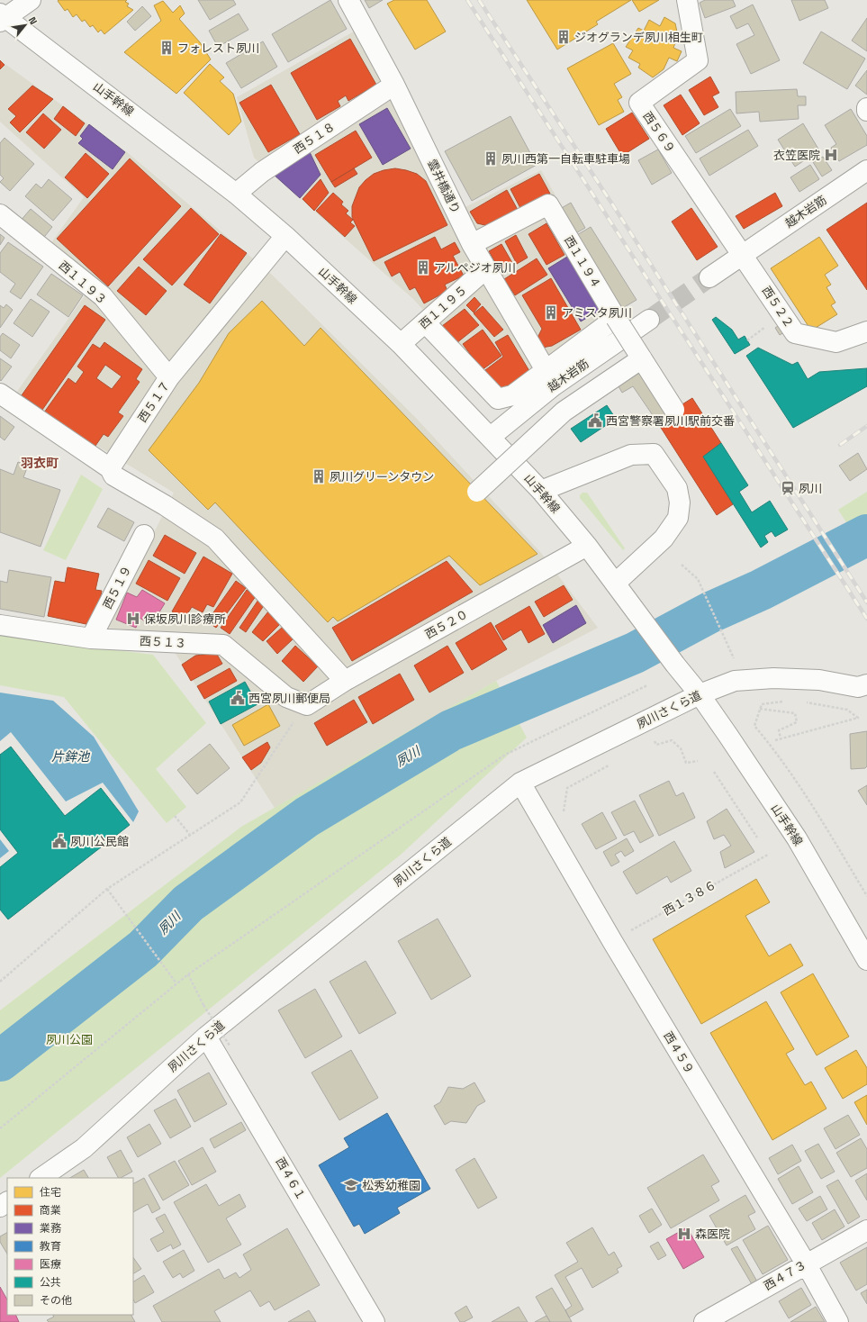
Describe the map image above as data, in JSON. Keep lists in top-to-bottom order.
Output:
{
  "streets": {
    "street": [
      "山手幹線",
      "西５６９",
      "西５１８",
      "雲井橋通り",
      "越木岩筋",
      "西１１９４",
      "西１１９３",
      "西１１９５",
      "西５２２",
      "西５１７",
      "西５１９",
      "西５２０",
      "西５１３",
      "夙川さくら道",
      "西４５９",
      "西４６１",
      "西４７３"
    ],
    "path": ["西１３８６"]
  },
  "crossings": [
    ["山手幹線", "西５１８"],
    ["山手幹線", "越木岩筋"],
    ["山手幹線", "西１１９５"],
    ["山手幹線", "西５１７"],
    ["山手幹線", "西５２０"],
    ["山手幹線", "夙川さくら道"],
    ["西５６９", "越木岩筋"],
    ["西５６９", "西５２２"],
    ["西５１８", "雲井橋通り"],
    ["雲井橋通り", "西１１９４"],
    ["雲井橋通り", "西１１９５"],
    ["越木岩筋", "西５２２"],
    ["西１１９３", "西５１７"],
    ["西５１９", "西５１３"],
    ["西５２０", "西５１３"],
    ["夙川さくら道", "西４５９"],
    ["夙川さくら道", "西４６１"],
    ["西１３８６", "西４５９"],
    ["西４５９", "西４７３"]
  ],
  "districts": ["羽衣町"],
  "water": ["片鉾池", "夙川"],
  "parks": ["夙川公園"],
  "places": {
    "building": [
      "ジオグランデ夙川相生町",
      "フォレスト夙川",
      "夙川西第一自転車駐車場",
      "アルペジオ夙川",
      "アミスタ夙川",
      "夙川グリーンタウン"
    ],
    "hospital": ["衣笠医院", "保坂夙川診療所", "森医院"],
    "public building": ["西宮警察署夙川駅前交番", "西宮夙川郵便局", "夙川公民館"],
    "station": ["夙川"],
    "school or university": ["松秀幼稚園"]
  },
  "legend": [
    "住宅",
    "商業",
    "業務",
    "教育",
    "医療",
    "公共",
    "その他"
  ],
  "north": "top right"
}
